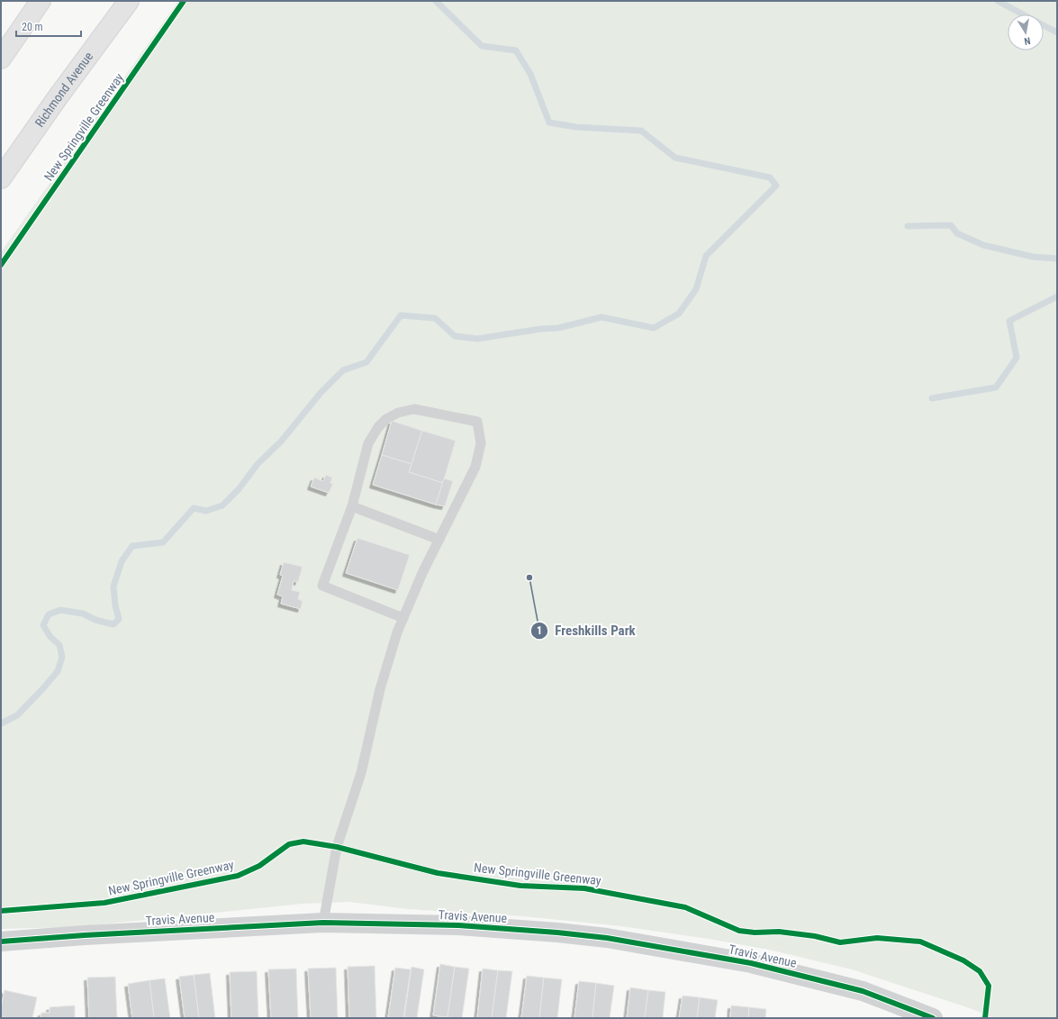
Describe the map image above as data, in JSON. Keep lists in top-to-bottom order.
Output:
{
  "streets": {
    "main road": ["Richmond Avenue"],
    "street": ["Travis Avenue"],
    "cycle path": ["New Springville Greenway"]
  },
  "places": ["Freshkills Park"],
  "scale_bar": "20 m",
  "north": "bottom"
}
